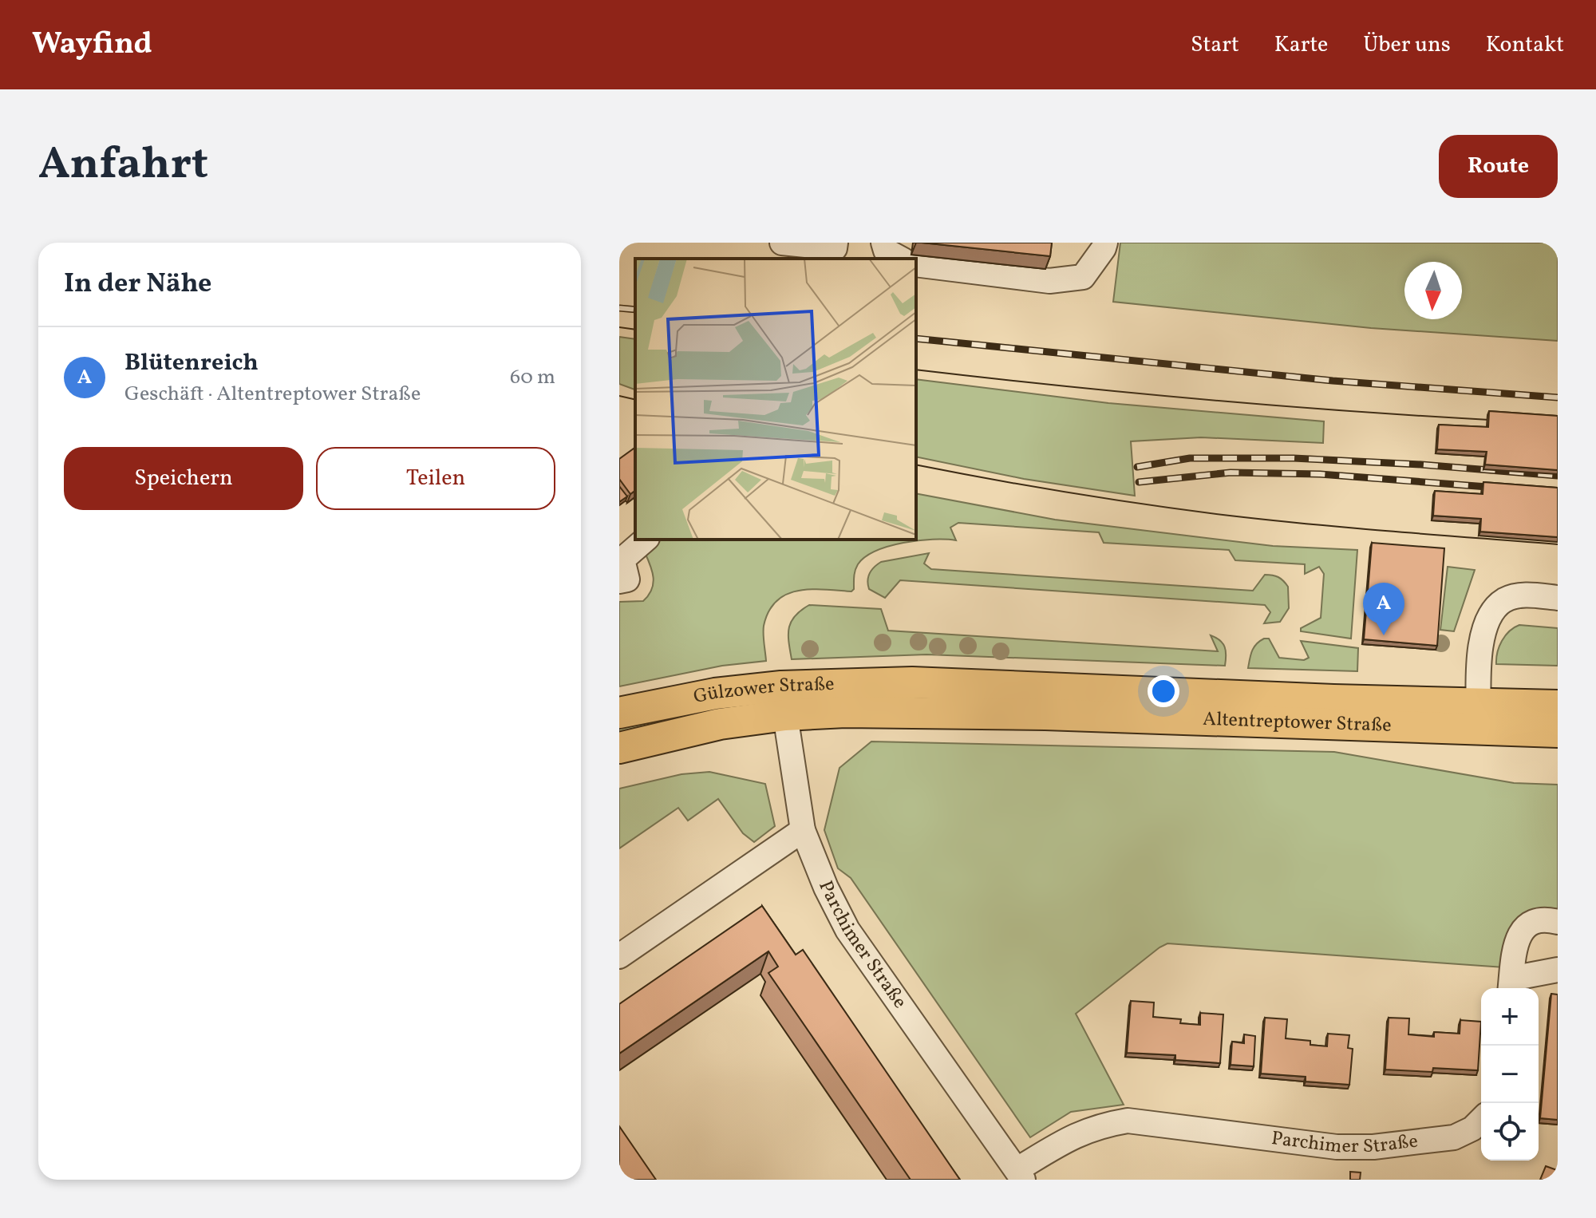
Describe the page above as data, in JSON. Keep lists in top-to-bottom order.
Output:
{
  "streets": {
    "main road": ["Gülzower Straße", "Altentreptower Straße"],
    "street": ["Parchimer Straße"]
  },
  "crossings": [
    ["Gülzower Straße", "Altentreptower Straße"],
    ["Gülzower Straße", "Parchimer Straße"]
  ],
  "north": "bottom",
  "page": {
    "header": "Wayfind",
    "nav": [
      "Start",
      "Karte",
      "Über uns",
      "Kontakt"
    ],
    "title": "Anfahrt",
    "buttons": [
      "Route",
      ["Speichern", "Teilen"]
    ],
    "heading": "In der Nähe",
    "list": [
      {
        "mark": "A",
        "name": "Blütenreich",
        "note": "Geschäft · Altentreptower Straße",
        "value": "60 m"
      }
    ],
    "pins": "A",
    "map_buttons": ["+", "−"]
  }
}
